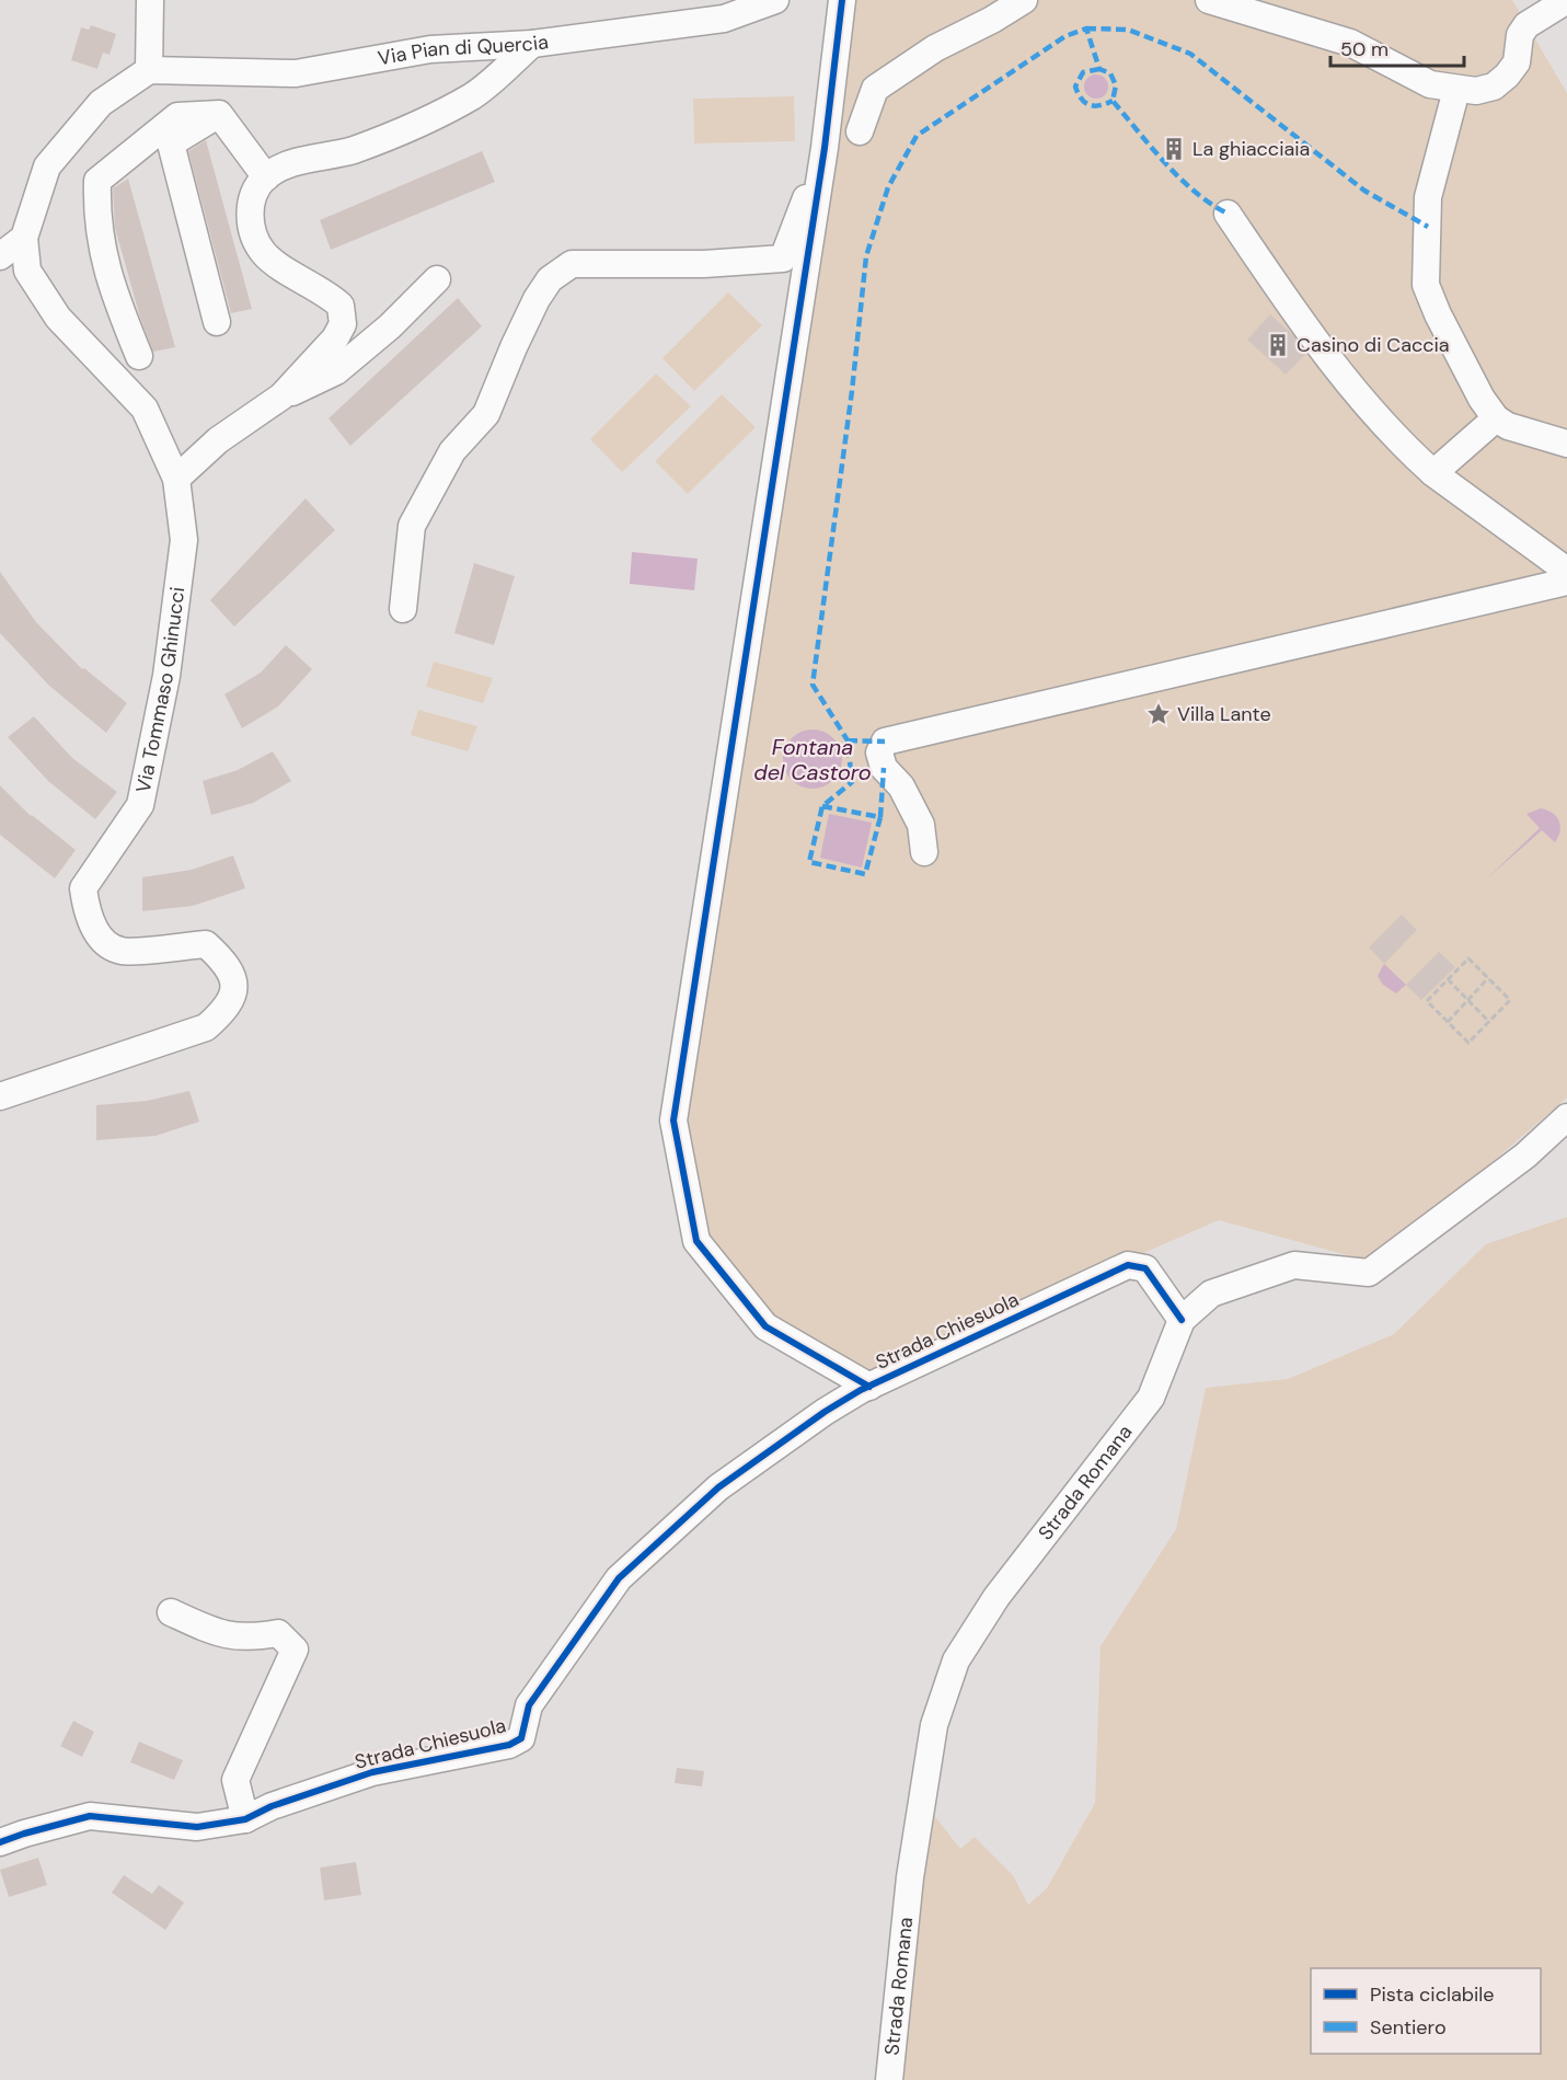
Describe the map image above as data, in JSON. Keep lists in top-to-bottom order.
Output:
{
  "streets": {
    "street": [
      "Via Pian di Quercia",
      "Via Tommaso Ghinucci",
      "Strada Chiesuola",
      "Strada Romana"
    ]
  },
  "crossings": [
    ["Strada Chiesuola", "Strada Romana"]
  ],
  "water": ["Fontana del Castoro"],
  "places": {
    "building": ["La ghiacciaia", "Casino di Caccia"],
    "place": ["Villa Lante"]
  },
  "legend": ["Pista ciclabile", "Sentiero"],
  "scale_bar": "50 m"
}
